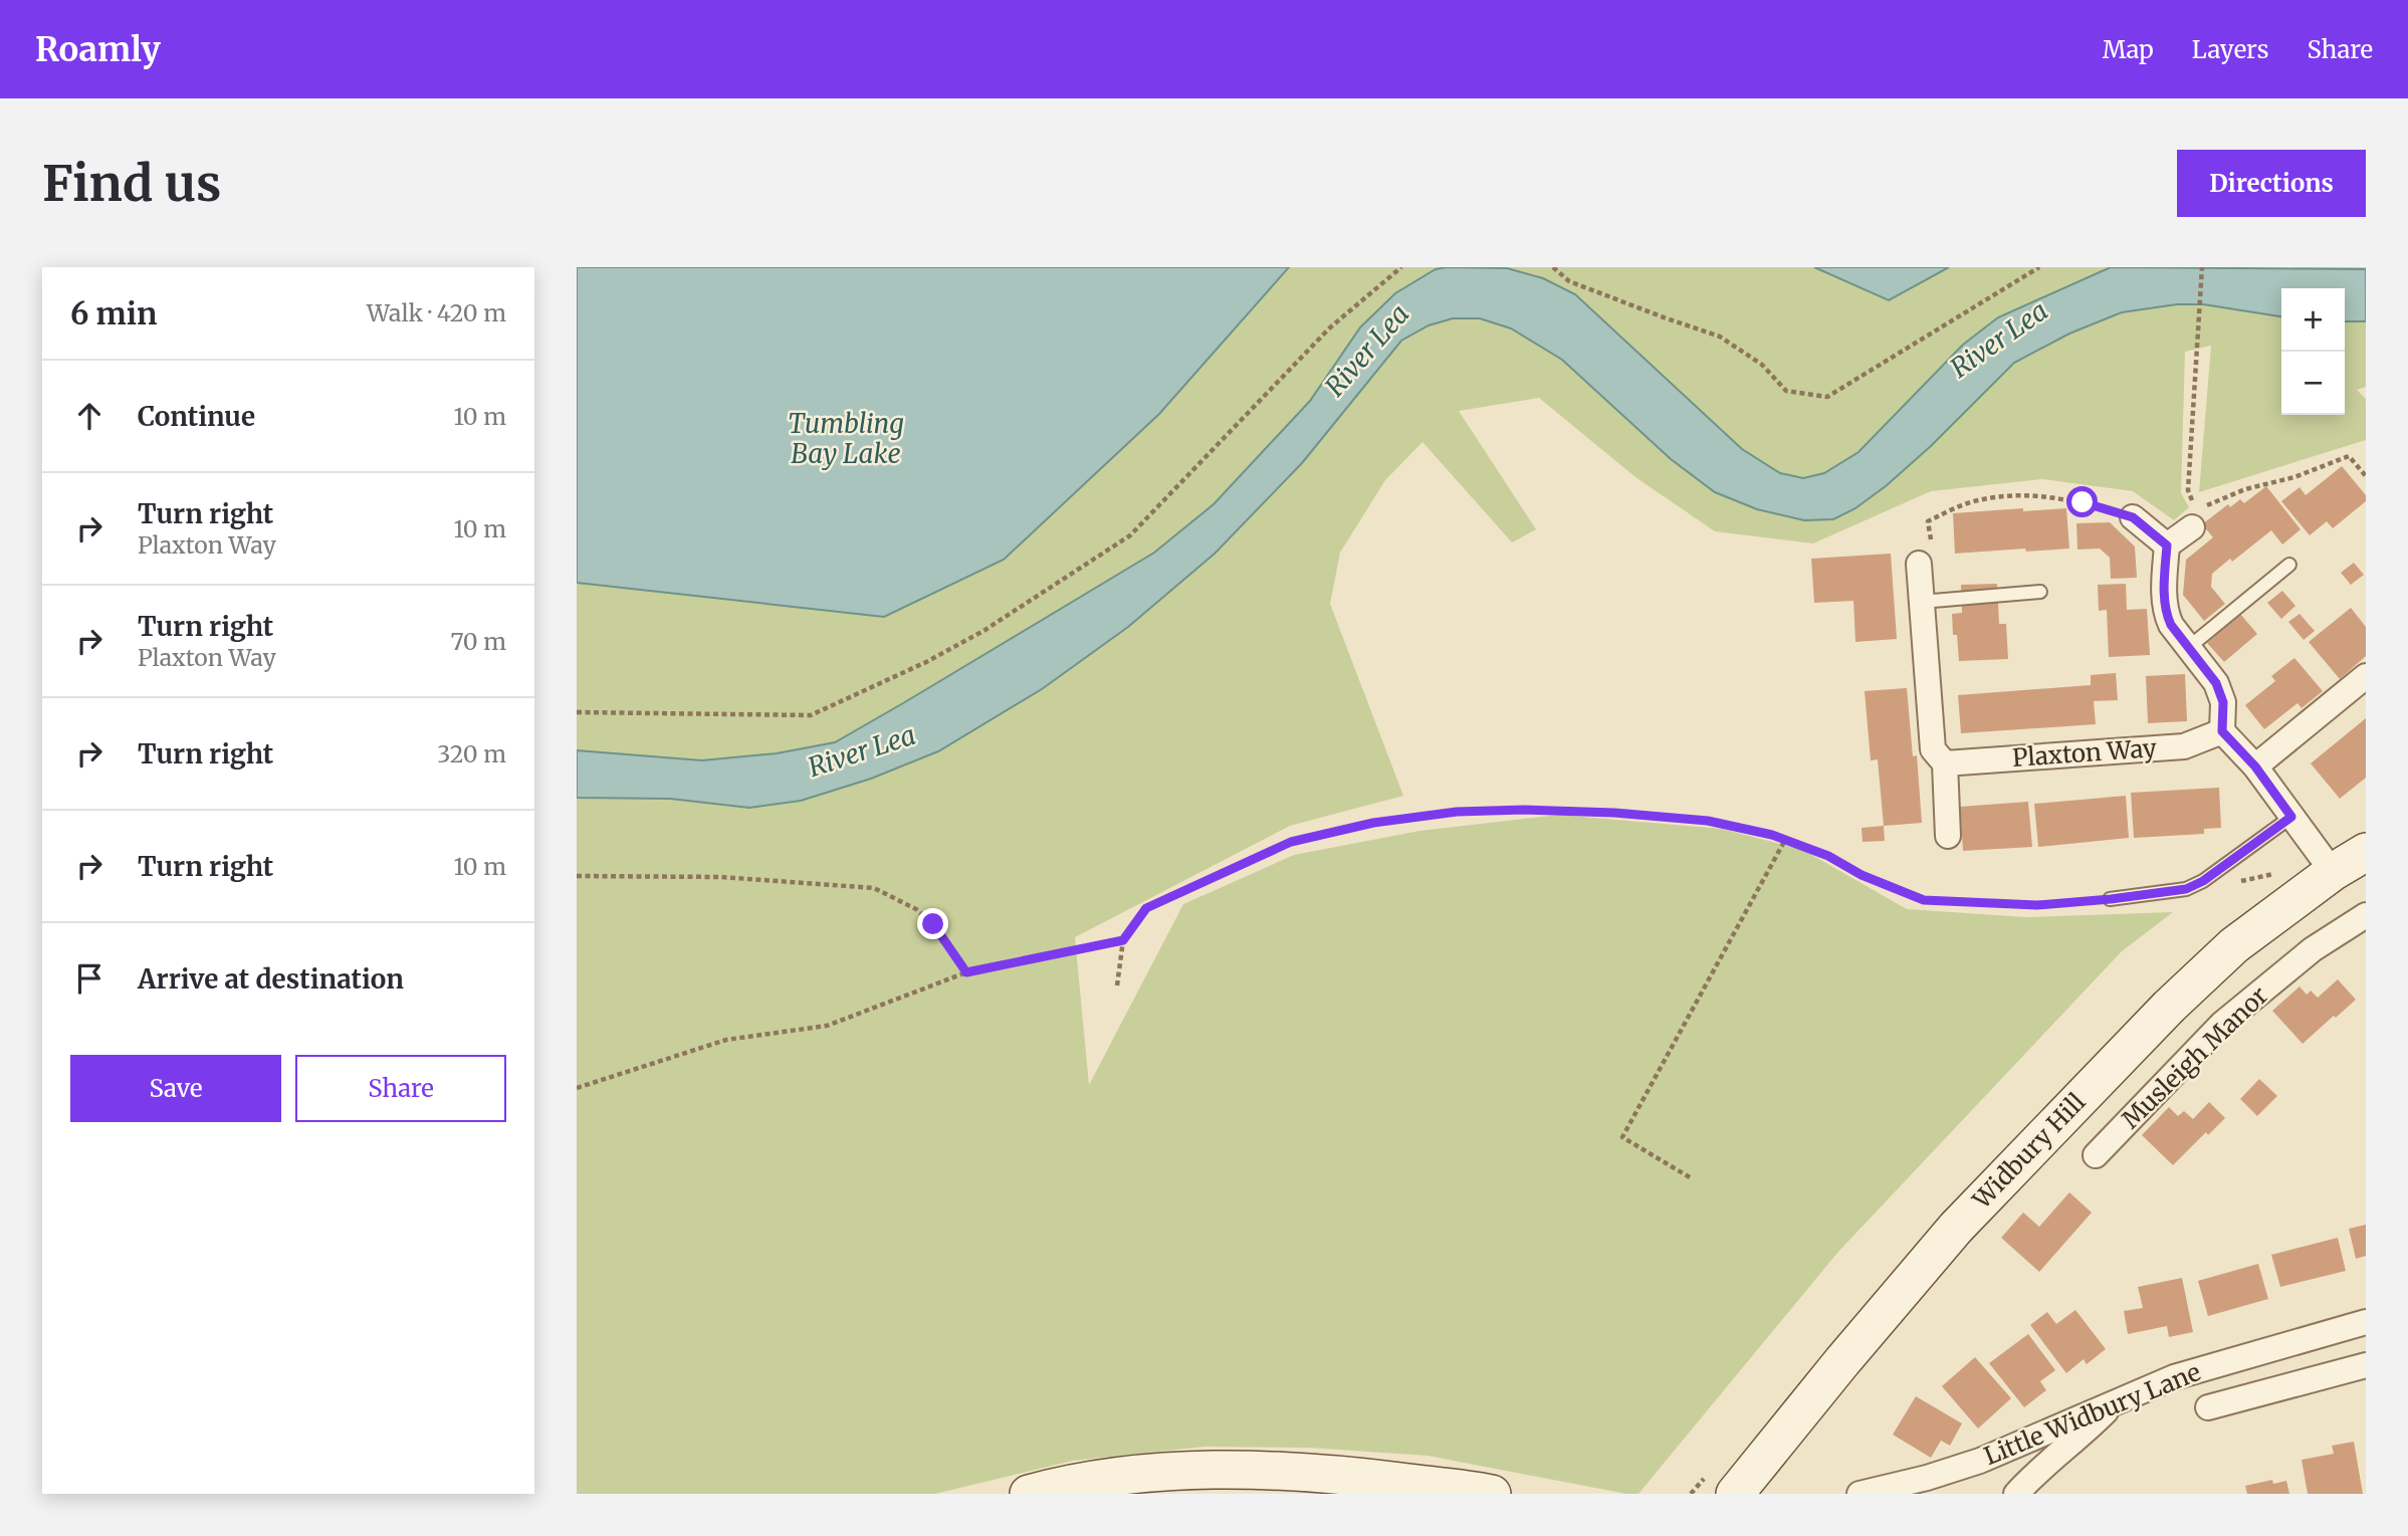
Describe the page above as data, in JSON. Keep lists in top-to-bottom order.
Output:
{
  "streets": {
    "main road": ["Widbury Hill"],
    "street": ["Plaxton Way", "Musleigh Manor", "Little Widbury Lane"]
  },
  "water": ["River Lea", "Tumbling Bay Lake"],
  "page": {
    "header": "Roamly",
    "nav": ["Map", "Layers", "Share"],
    "buttons": [
      "Directions",
      ["Save", "Share"]
    ],
    "title": "Find us",
    "heading": ["6 min", "Walk · 420 m"],
    "map_buttons": ["+", "−"],
    "list": [
      ["Continue", "10 m"],
      ["Turn right", "Plaxton Way", "10 m"],
      ["Turn right", "Plaxton Way", "70 m"],
      ["Turn right", "320 m"],
      ["Turn right", "10 m"],
      "Arrive at destination"
    ]
  }
}
